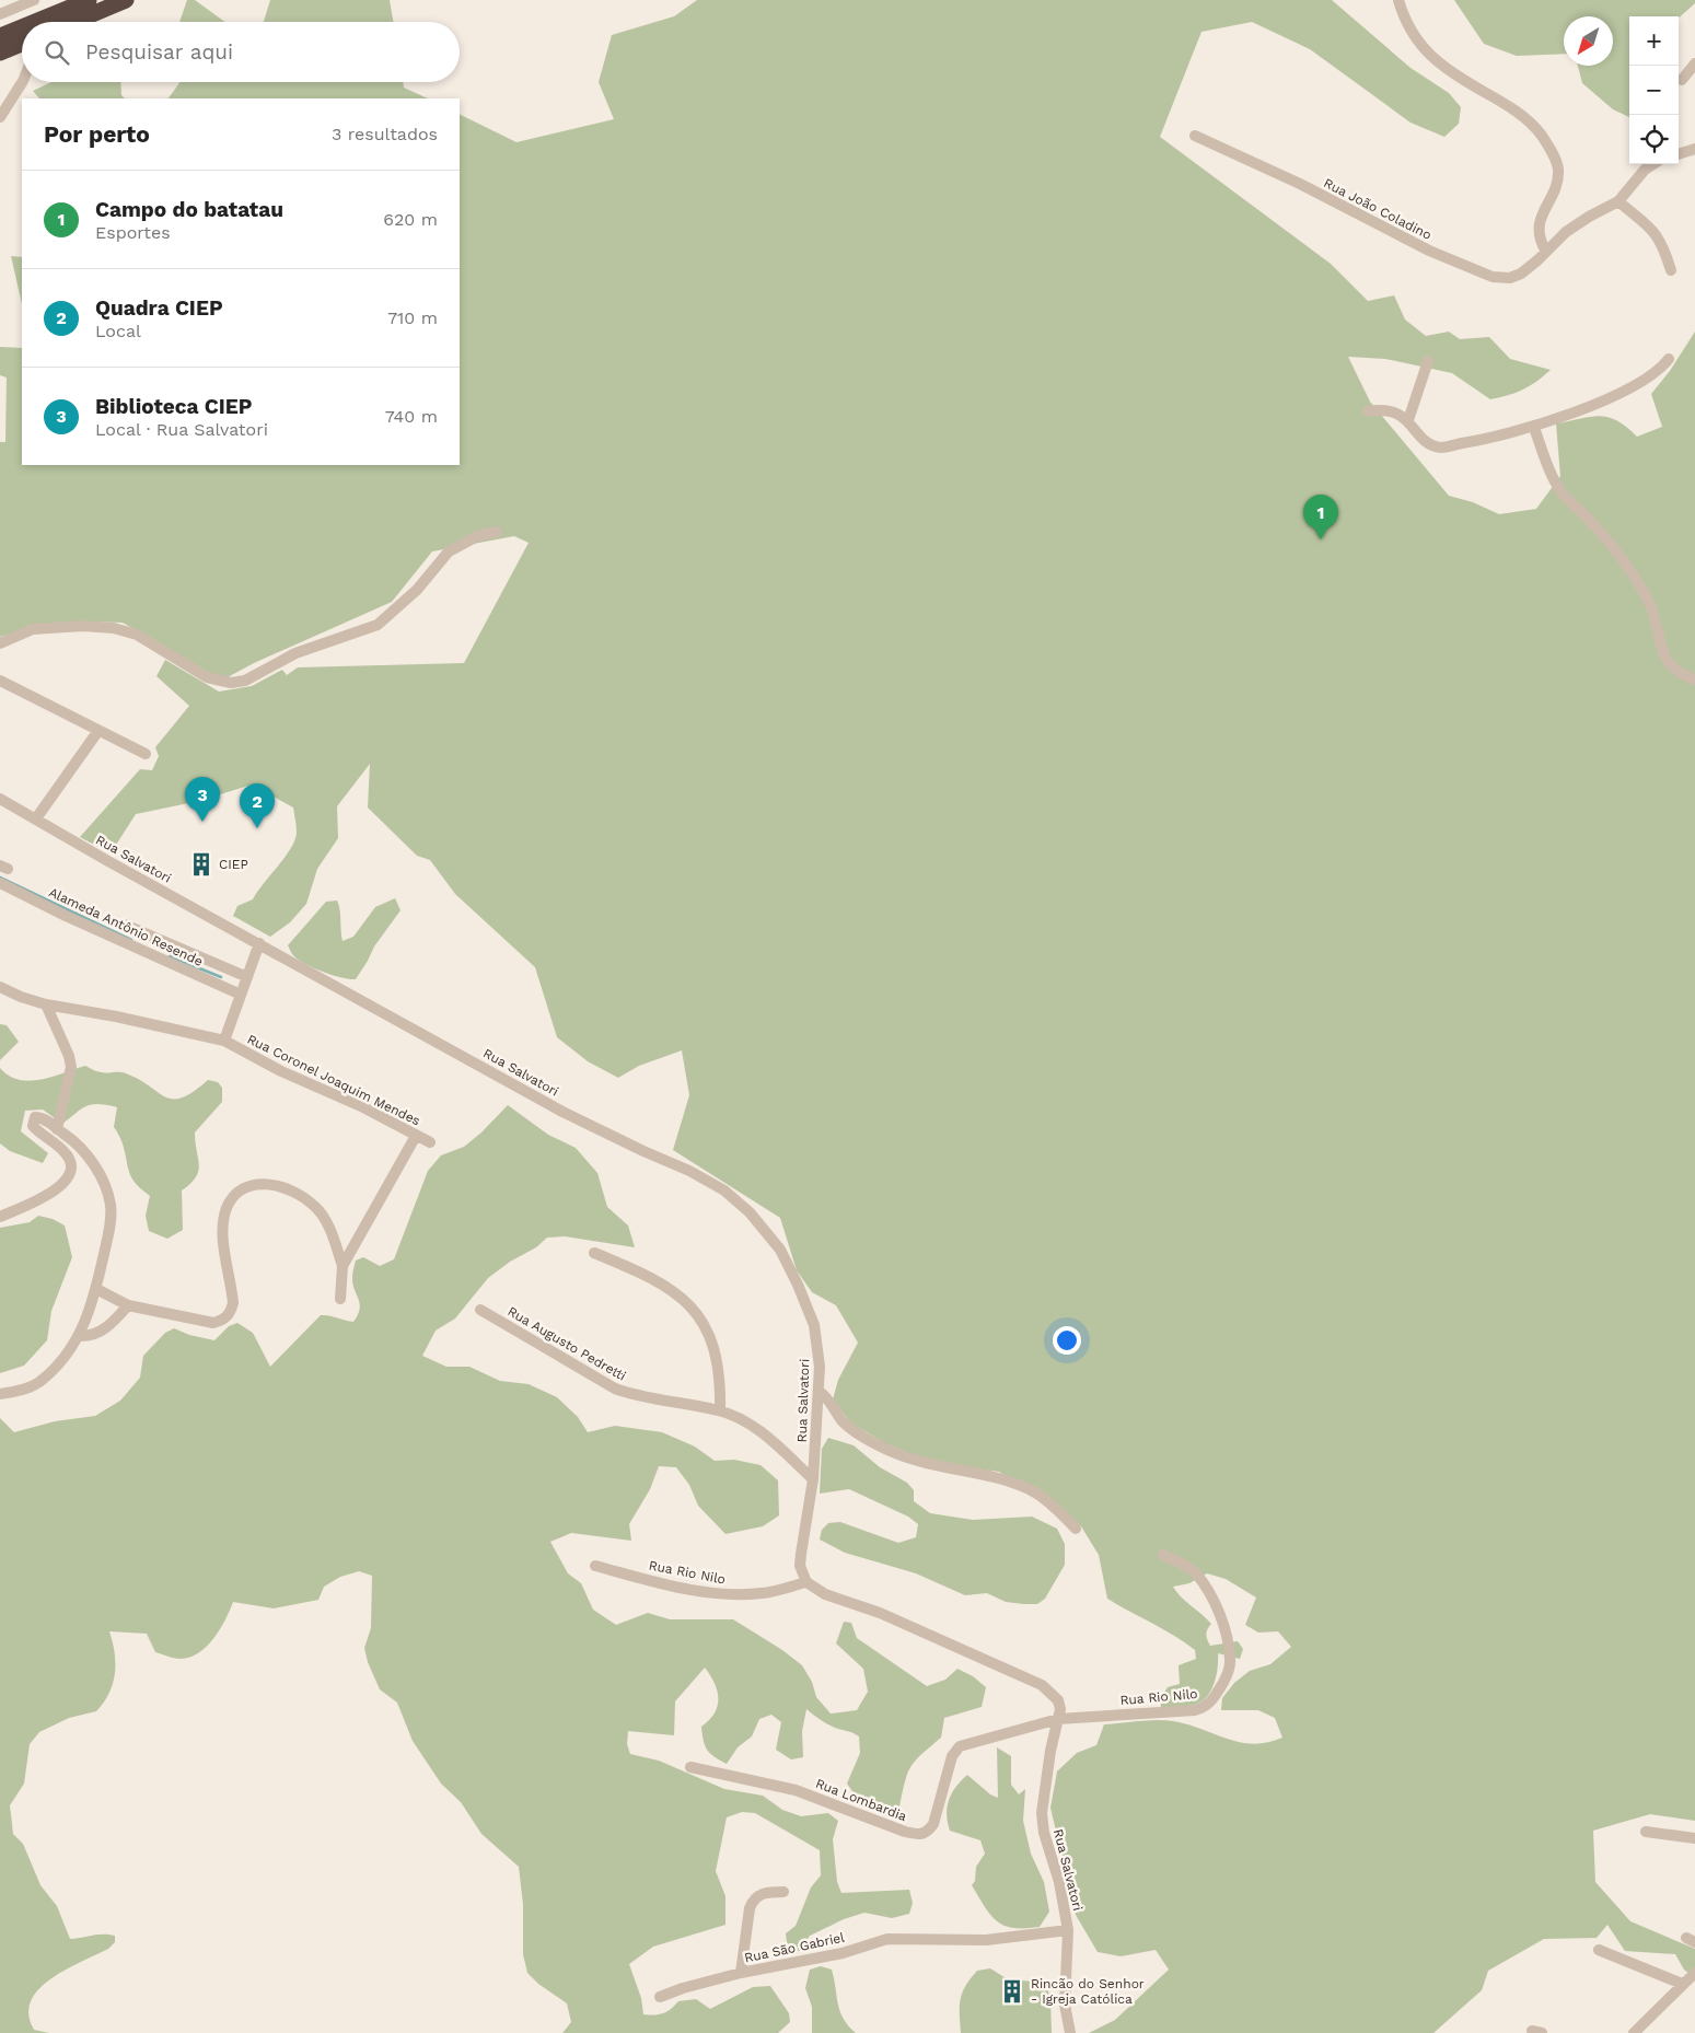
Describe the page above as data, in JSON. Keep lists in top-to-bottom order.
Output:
{
  "streets": {
    "street": [
      "Rua João Coladino",
      "Rua Salvatori",
      "Alameda Antônio Resende",
      "Rua Coronel Joaquim Mendes",
      "Rua Augusto Pedretti",
      "Rua Rio Nilo",
      "Rua Lombardia",
      "Rua São Gabriel"
    ]
  },
  "crossings": [
    ["Rua Salvatori", "Rua Coronel Joaquim Mendes"],
    ["Rua Salvatori", "Rua Augusto Pedretti"],
    ["Rua Salvatori", "Rua Rio Nilo"],
    ["Rua Salvatori", "Rua Lombardia"],
    ["Rua Salvatori", "Rua São Gabriel"],
    ["Alameda Antônio Resende", "Rua Coronel Joaquim Mendes"],
    ["Rua Rio Nilo", "Rua Lombardia"]
  ],
  "places": {
    "building": ["CIEP", "Rincão do Senhor - Igreja Católica"]
  },
  "north": "bottom left",
  "page": {
    "map_buttons": ["+", "−"],
    "search": "Pesquisar aqui",
    "heading": ["Por perto", "3 resultados"],
    "list": [
      {
        "mark": "1",
        "name": "Campo do batatau",
        "note": "Esportes",
        "value": "620 m"
      },
      {
        "mark": "2",
        "name": "Quadra CIEP",
        "note": "Local",
        "value": "710 m"
      },
      {
        "mark": "3",
        "name": "Biblioteca CIEP",
        "note": "Local · Rua Salvatori",
        "value": "740 m"
      }
    ],
    "pins": ["1", "3", "2"]
  }
}
